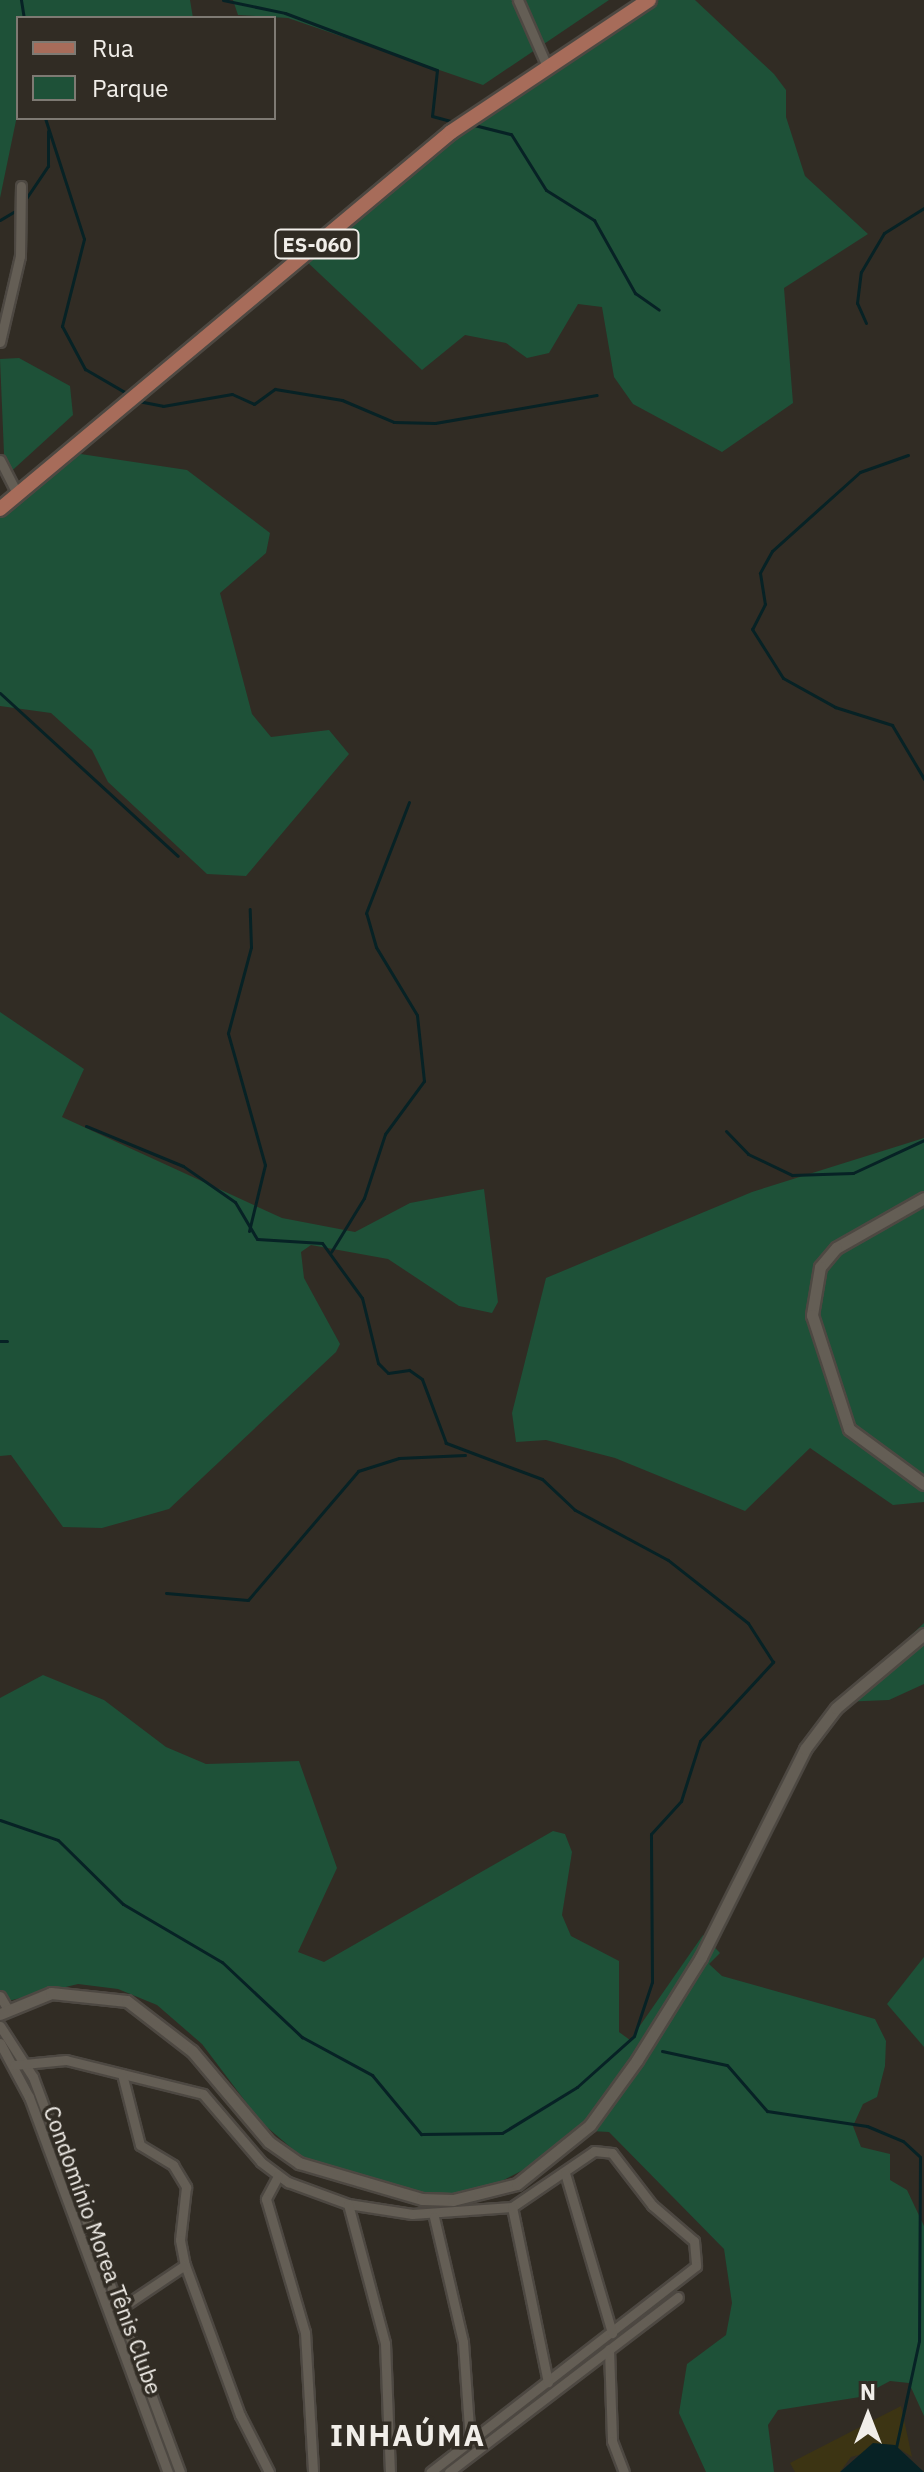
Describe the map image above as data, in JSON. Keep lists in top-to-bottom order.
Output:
{
  "streets": {
    "main road": ["ES-060"],
    "street": ["Condomínio Morea Tênis Clube"]
  },
  "districts": ["INHAÚMA"],
  "legend": ["Rua", "Parque"],
  "north": "top"
}
